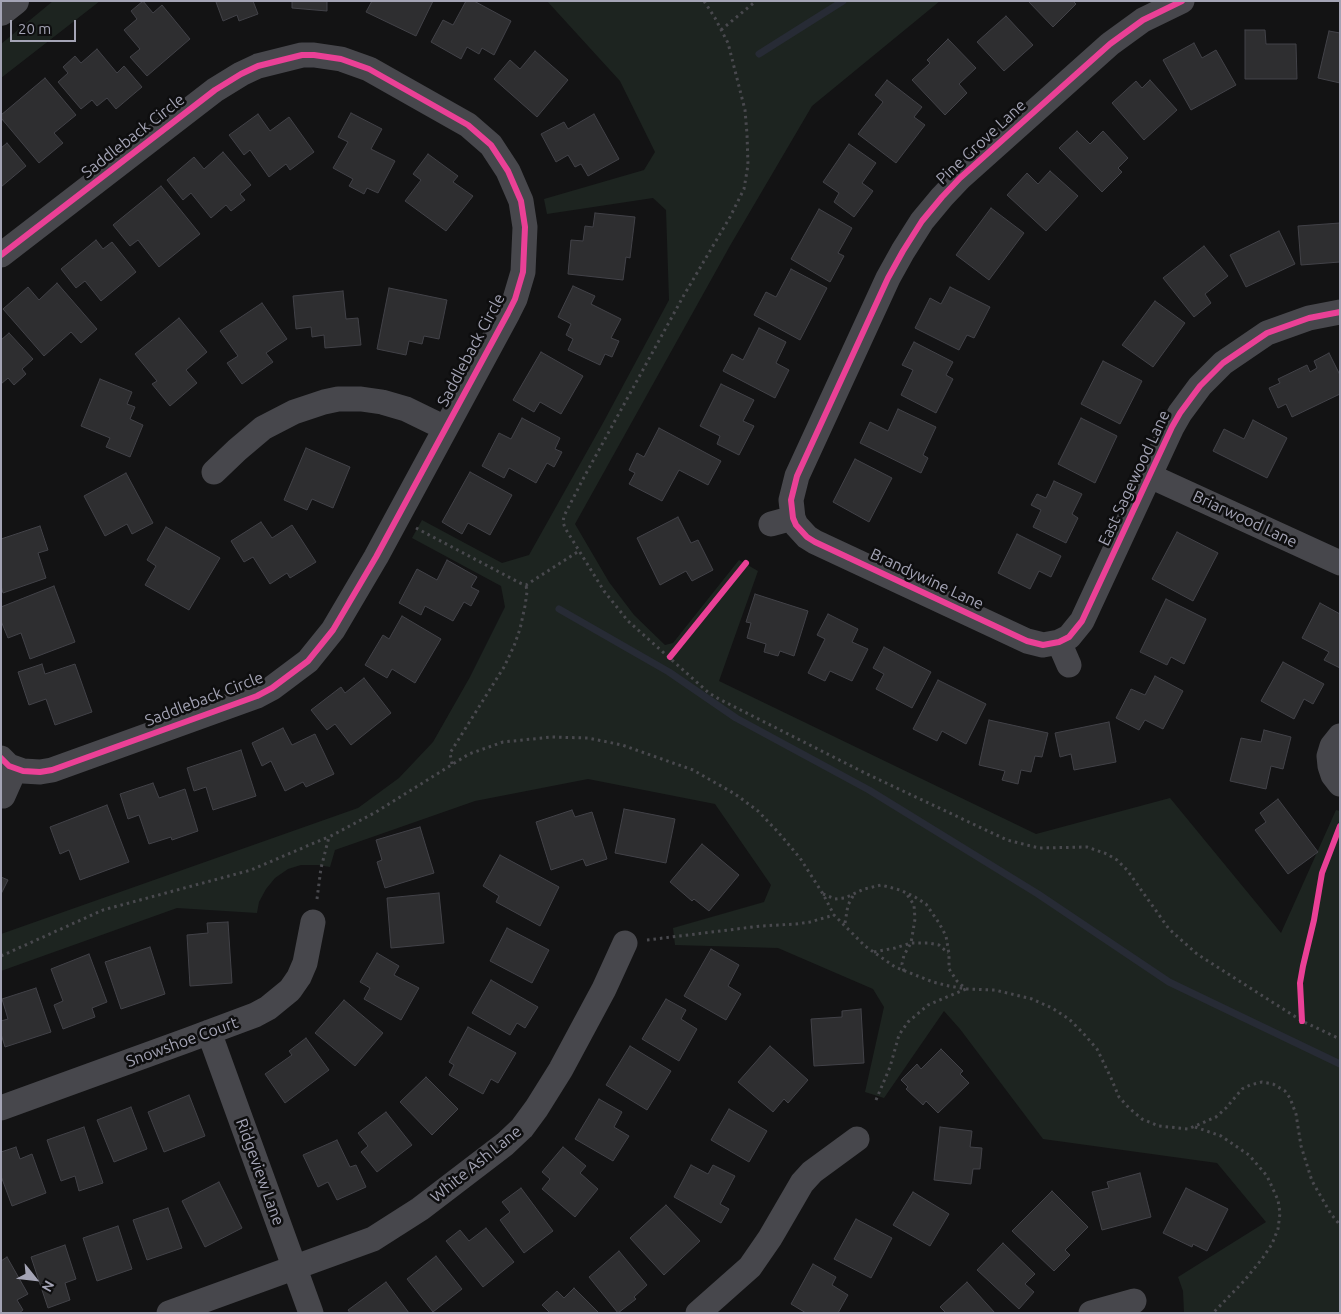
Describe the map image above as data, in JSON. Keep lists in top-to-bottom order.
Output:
{
  "streets": {
    "street": [
      "Saddleback Circle",
      "Pine Grove Lane",
      "East Sagewood Lane",
      "Briarwood Lane",
      "Brandywine Lane",
      "Snowshoe Court",
      "White Ash Lane",
      "Ridgeview Lane"
    ]
  },
  "crossings": [
    ["Pine Grove Lane", "Brandywine Lane"],
    ["East Sagewood Lane", "Briarwood Lane"],
    ["East Sagewood Lane", "Brandywine Lane"],
    ["Snowshoe Court", "Ridgeview Lane"],
    ["White Ash Lane", "Ridgeview Lane"]
  ],
  "scale_bar": "20 m",
  "north": "bottom right"
}
